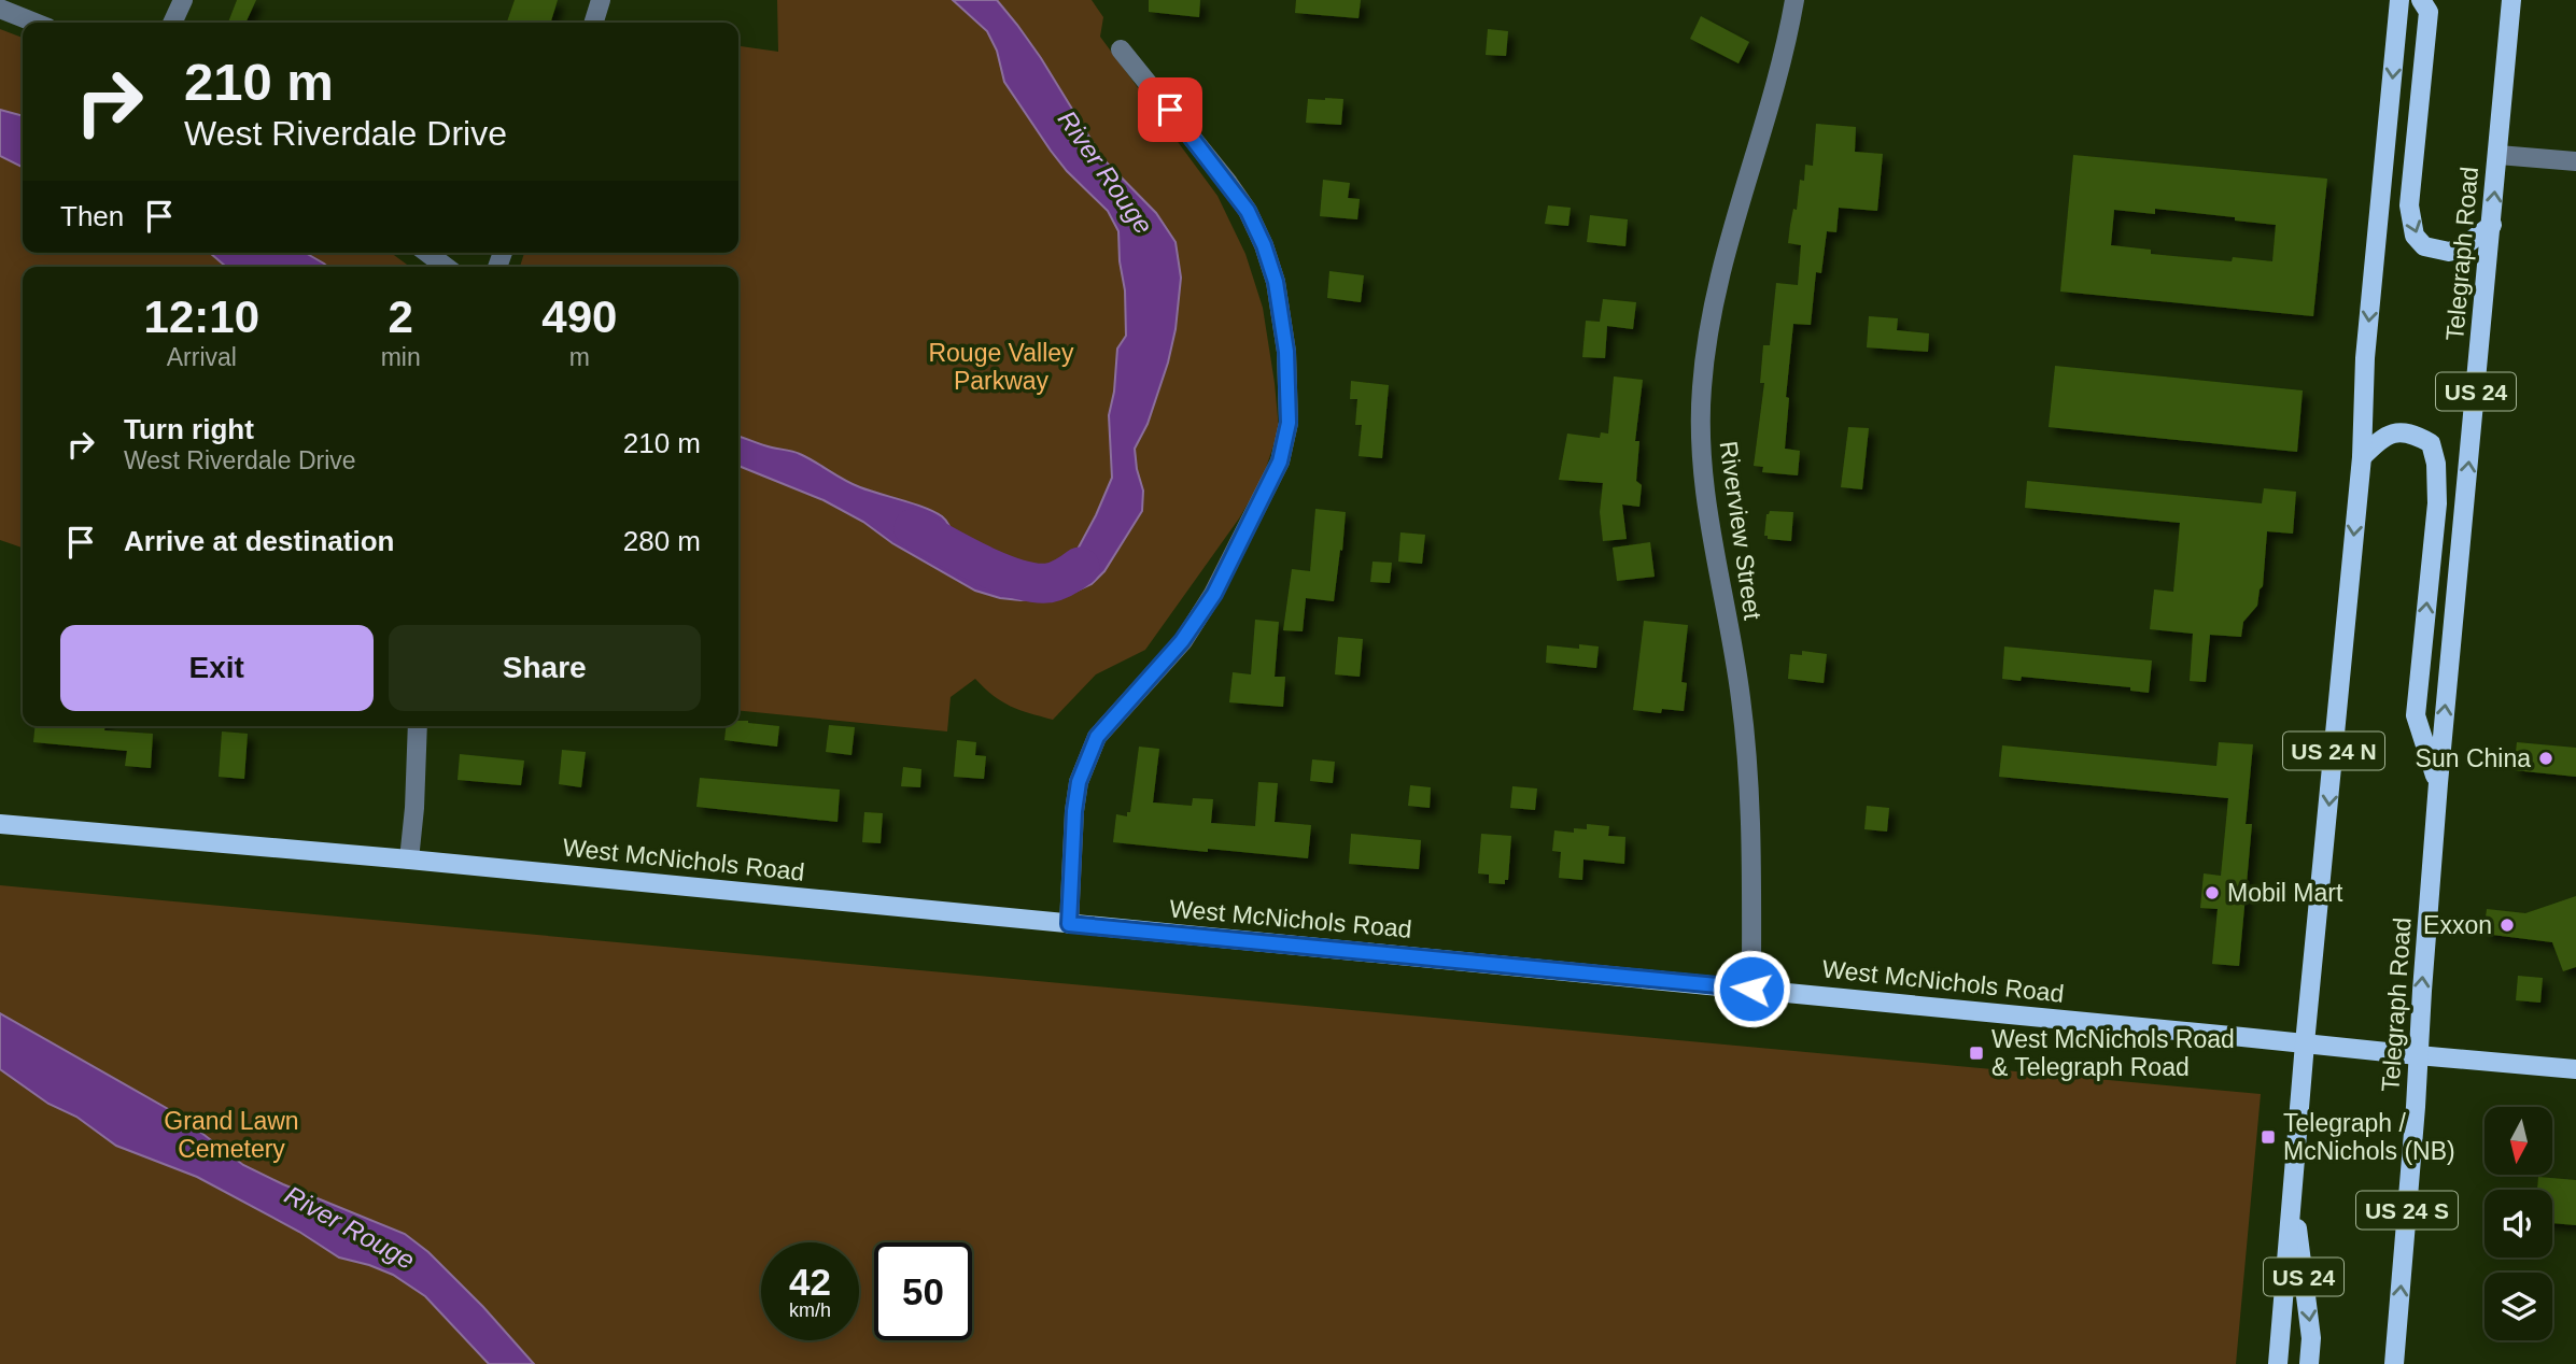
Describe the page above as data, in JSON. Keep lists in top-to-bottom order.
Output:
{
  "streets": {
    "main road": [
      "Telegraph Road",
      "US 24",
      "US 24 N",
      "West McNichols Road",
      "US 24 S"
    ],
    "street": ["Riverview Street"]
  },
  "crossings": [
    ["Telegraph Road", "US 24 N"],
    ["Telegraph Road", "West McNichols Road"],
    ["US 24", "US 24 N"],
    ["Riverview Street", "West McNichols Road"],
    ["US 24 N", "West McNichols Road"]
  ],
  "water": ["River Rouge"],
  "parks": ["Rouge Valley Parkway", "Grand Lawn Cemetery"],
  "places": {
    "other": ["Sun China", "Mobil Mart", "Exxon"],
    "transit": ["West McNichols Road & Telegraph Road", "Telegraph / McNichols (NB)"]
  },
  "north": "bottom",
  "page": {
    "turn": ["210 m", "West Riverdale Drive"],
    "then": "Then",
    "eta": [
      "12:10",
      "Arrival",
      "2",
      "min",
      "490",
      "m"
    ],
    "list": [
      {
        "name": "Turn right",
        "note": "West Riverdale Drive",
        "value": "210 m"
      },
      {
        "name": "Arrive at destination",
        "value": "280 m"
      }
    ],
    "buttons": ["Exit", "Share"],
    "speed": "42 km/h",
    "limit": "50"
  }
}
